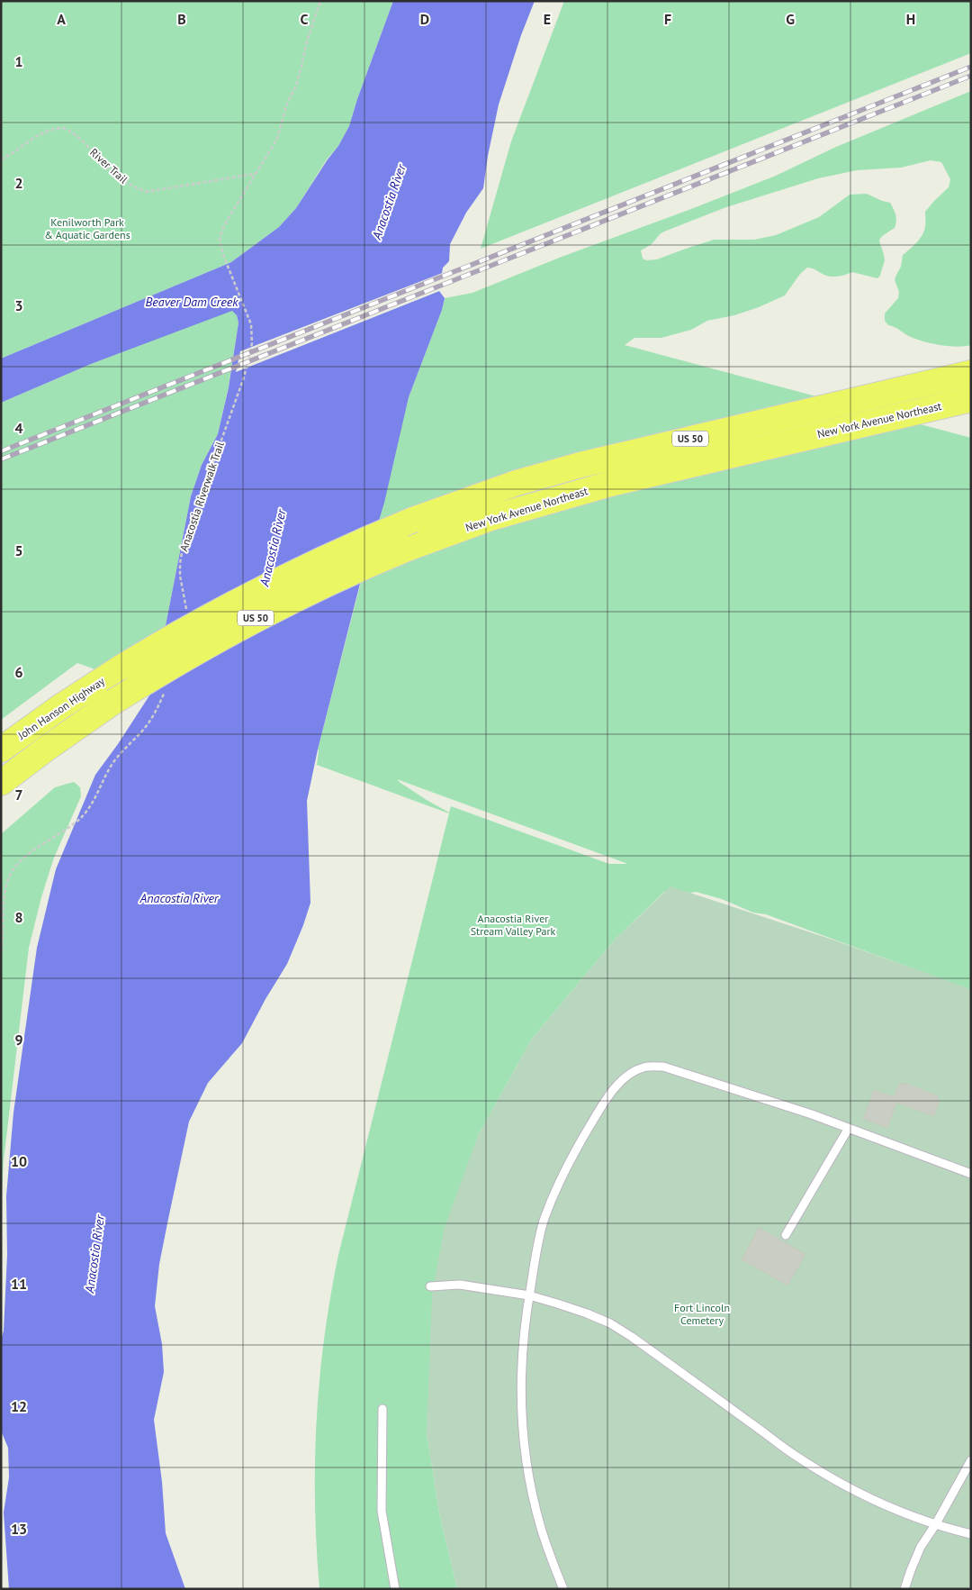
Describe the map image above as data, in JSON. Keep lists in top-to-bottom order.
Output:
{
  "streets": {
    "highway": ["New York Avenue Northeast", "US 50", "John Hanson Highway"],
    "path": ["River Trail", "Anacostia Riverwalk Trail"]
  },
  "crossings": [
    ["River Trail", "Anacostia Riverwalk Trail"]
  ],
  "water": ["Anacostia River", "Beaver Dam Creek"],
  "parks": ["Kenilworth Park & Aquatic Gardens", "Anacostia River Stream Valley Park", "Fort Lincoln Cemetery"],
  "grid": {
    "columns": [
      "A",
      "B",
      "C",
      "D",
      "E",
      "F",
      "G",
      "H"
    ],
    "rows": [
      "1",
      "2",
      "3",
      "4",
      "5",
      "6",
      "7",
      "8",
      "9",
      "10",
      "11",
      "12",
      "13"
    ]
  }
}
